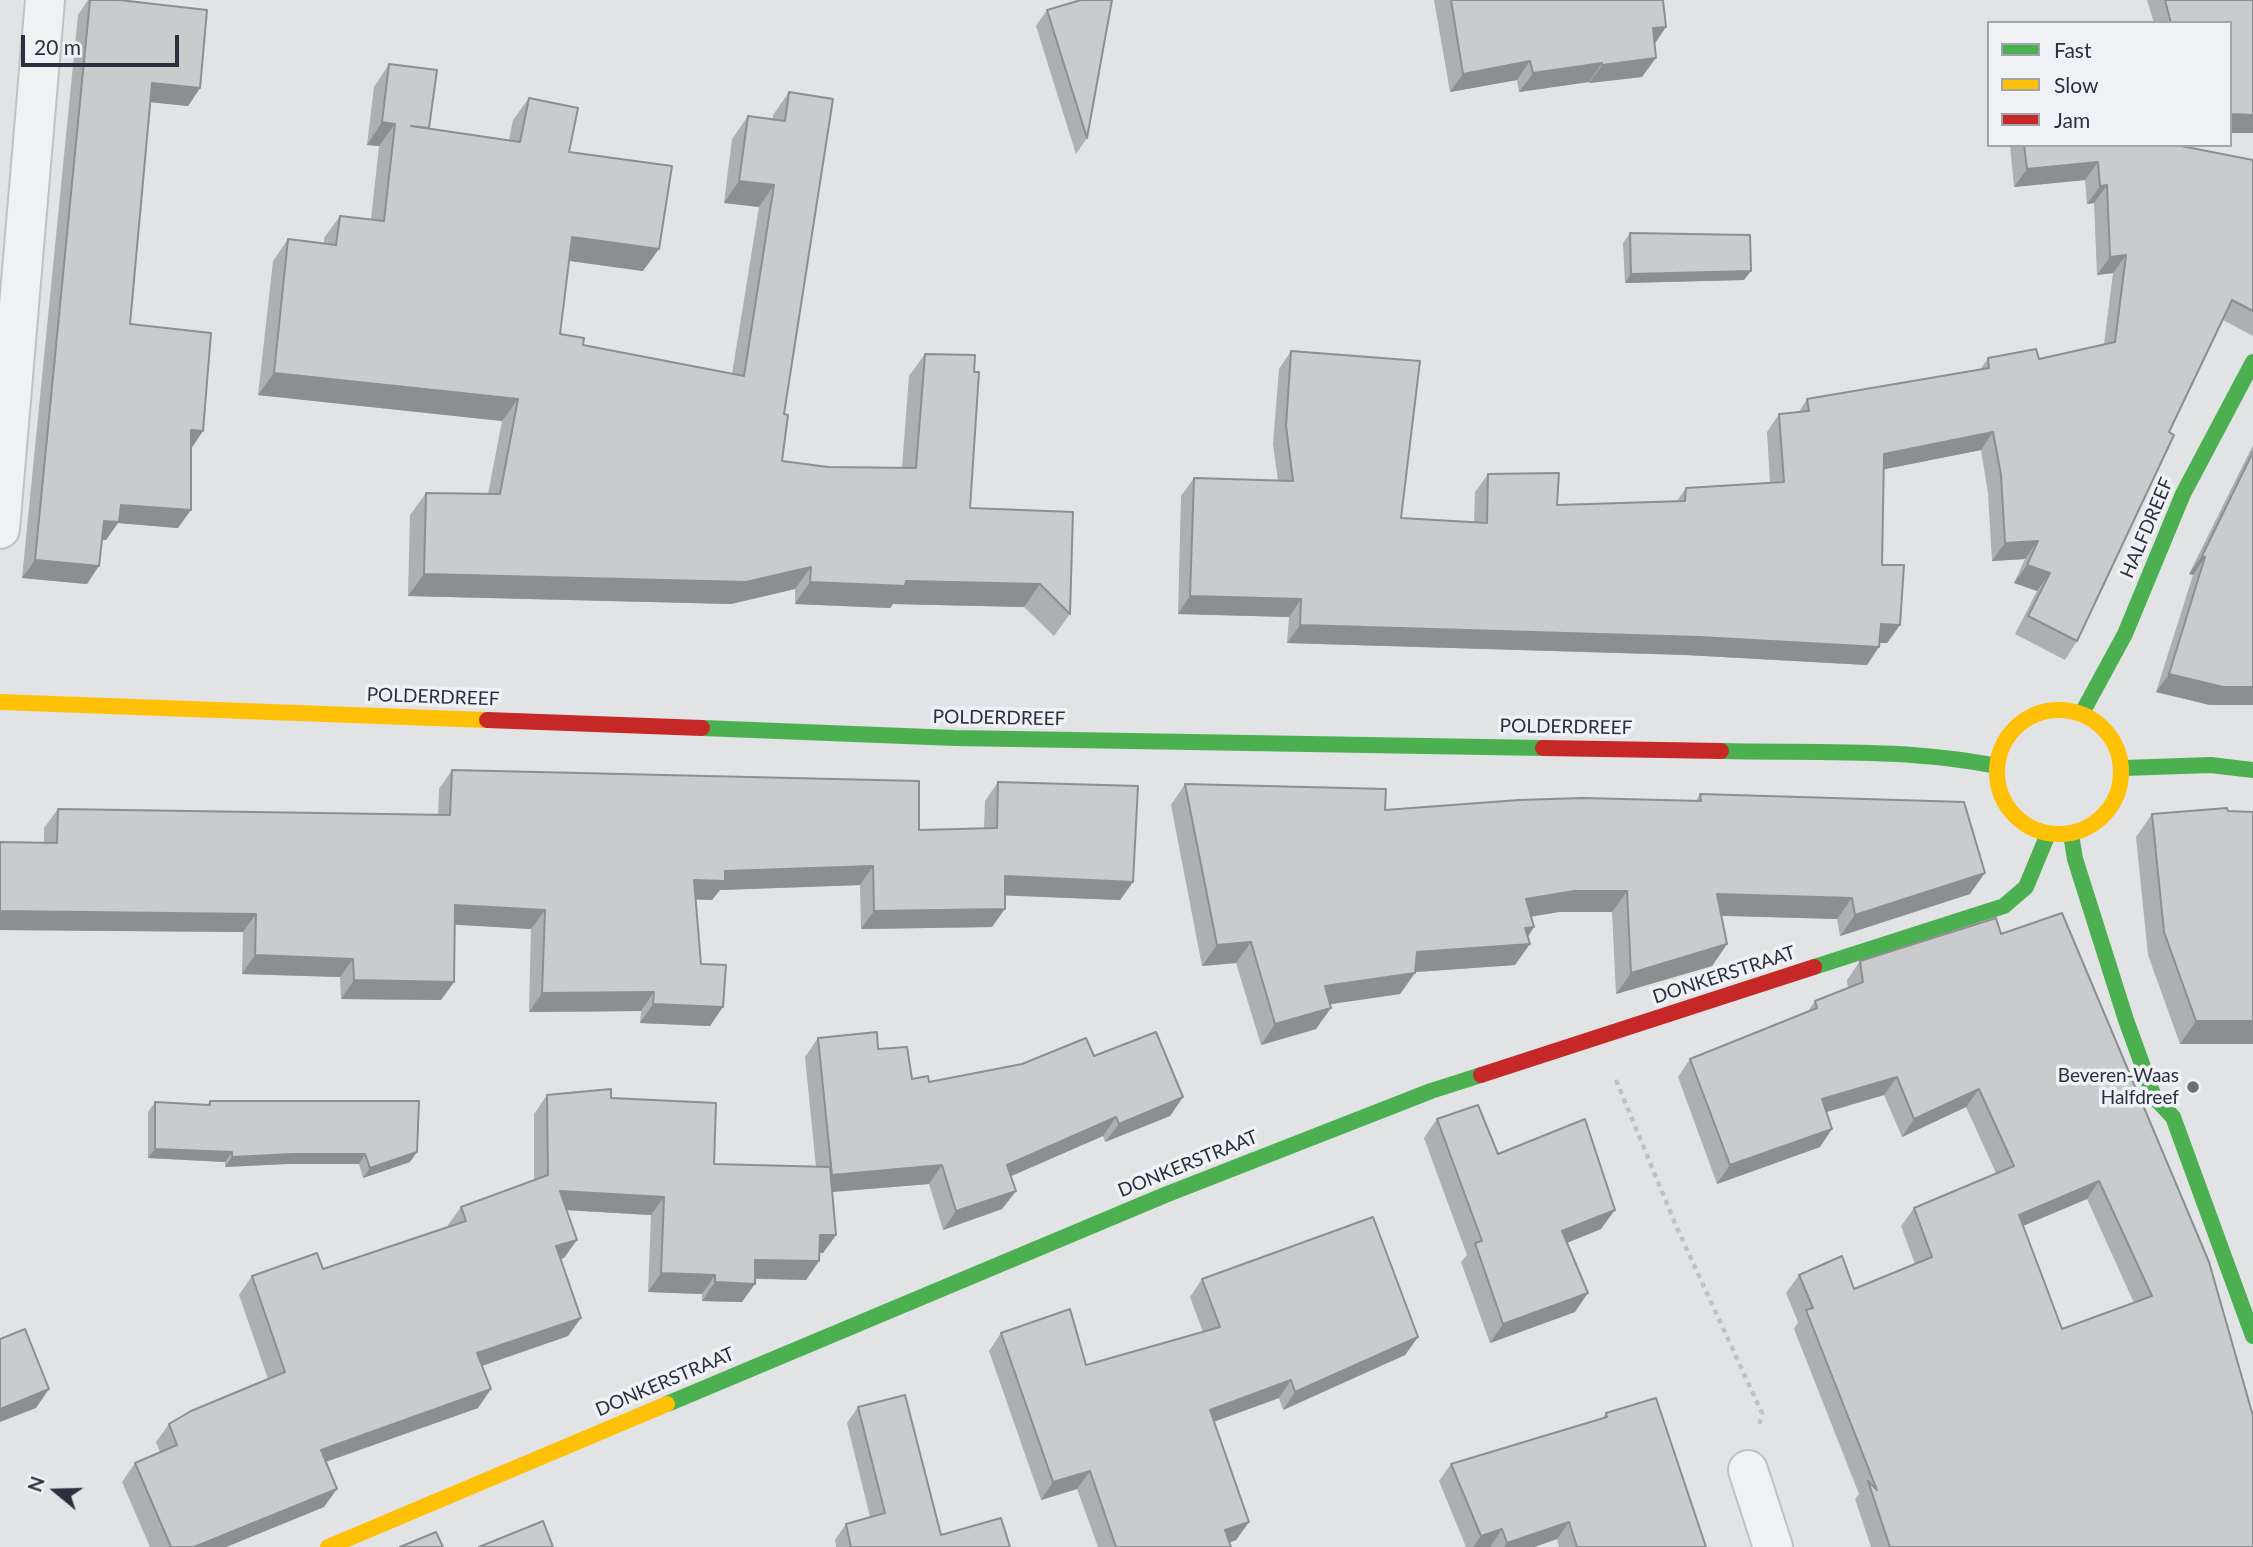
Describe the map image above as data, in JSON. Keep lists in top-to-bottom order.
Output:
{
  "streets": {
    "street": ["HALFDREEF", "POLDERDREEF", "DONKERSTRAAT"]
  },
  "crossings": [
    ["HALFDREEF", "POLDERDREEF"],
    ["HALFDREEF", "DONKERSTRAAT"],
    ["POLDERDREEF", "DONKERSTRAAT"]
  ],
  "places": ["Beveren-Waas Halfdreef"],
  "legend": ["Fast", "Slow", "Jam"],
  "scale_bar": "20 m",
  "north": "left"
}
